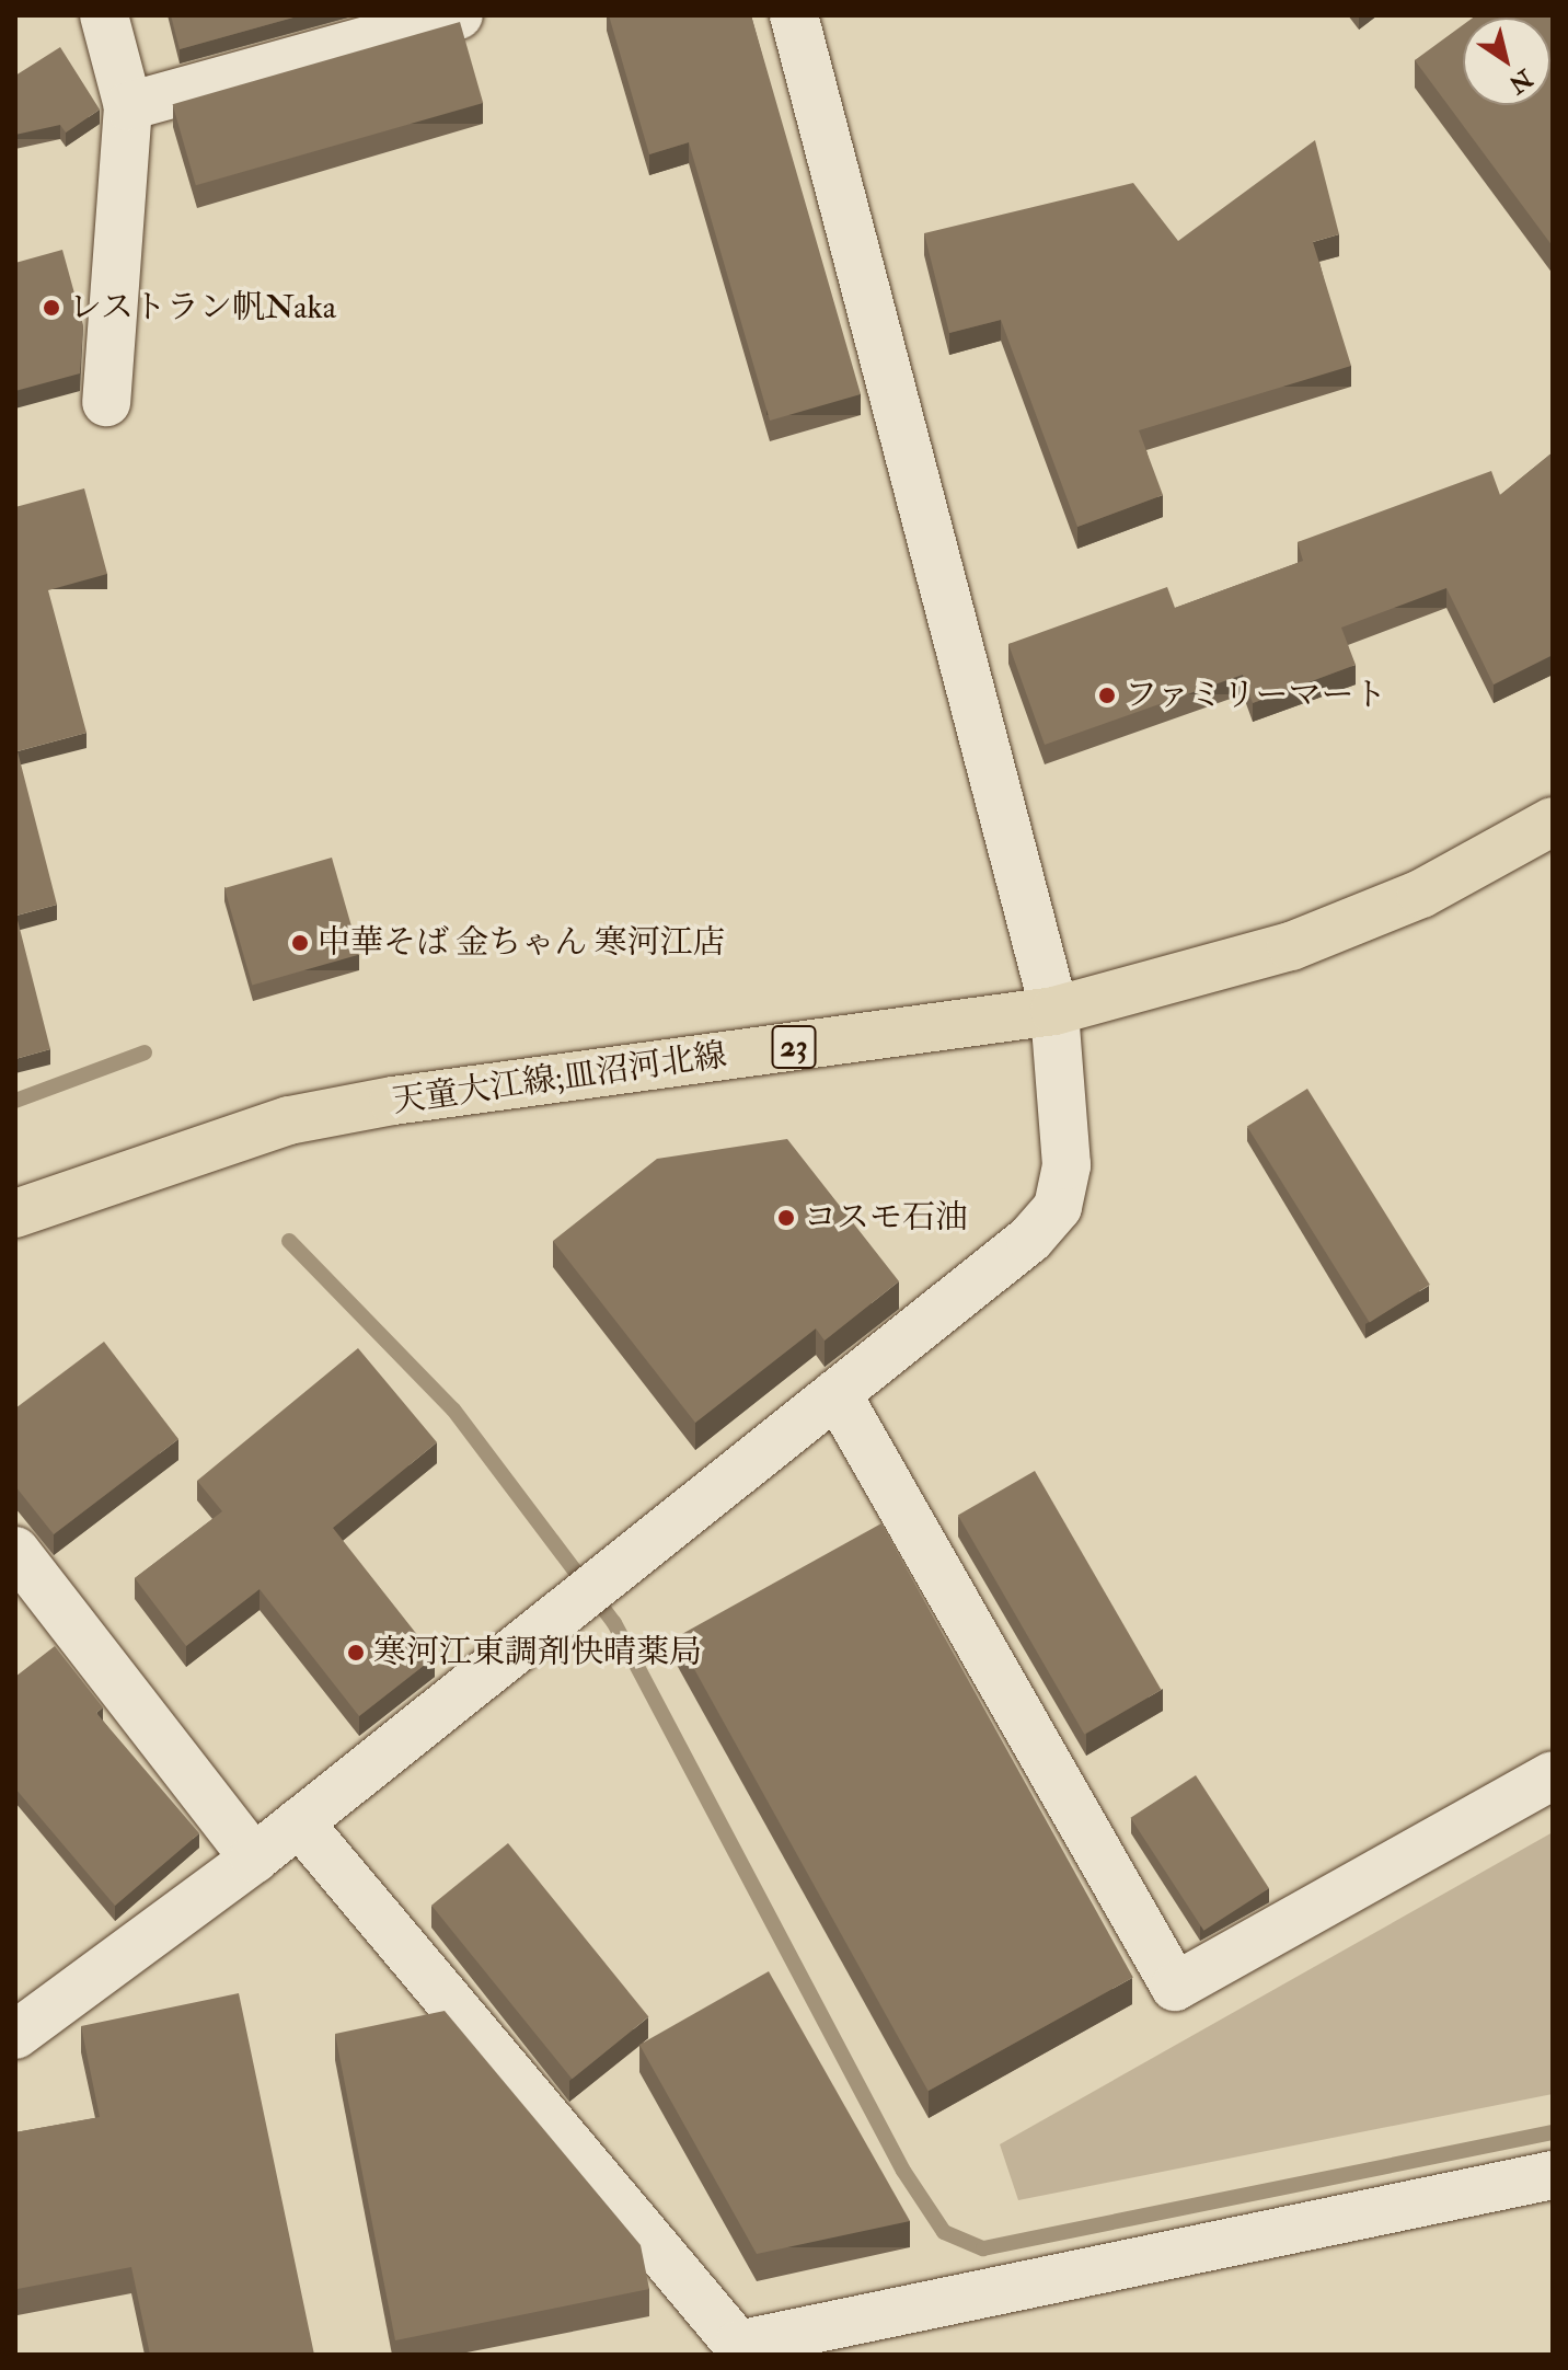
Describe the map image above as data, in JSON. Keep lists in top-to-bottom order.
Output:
{
  "streets": {
    "main road": ["23", "天童大江線;皿沼河北線"]
  },
  "places": [
    "レストラン帆Naka",
    "ファミリーマート",
    "中華そば 金ちゃん 寒河江店",
    "コスモ石油",
    "寒河江東調剤快晴薬局"
  ],
  "north": "bottom right"
}
